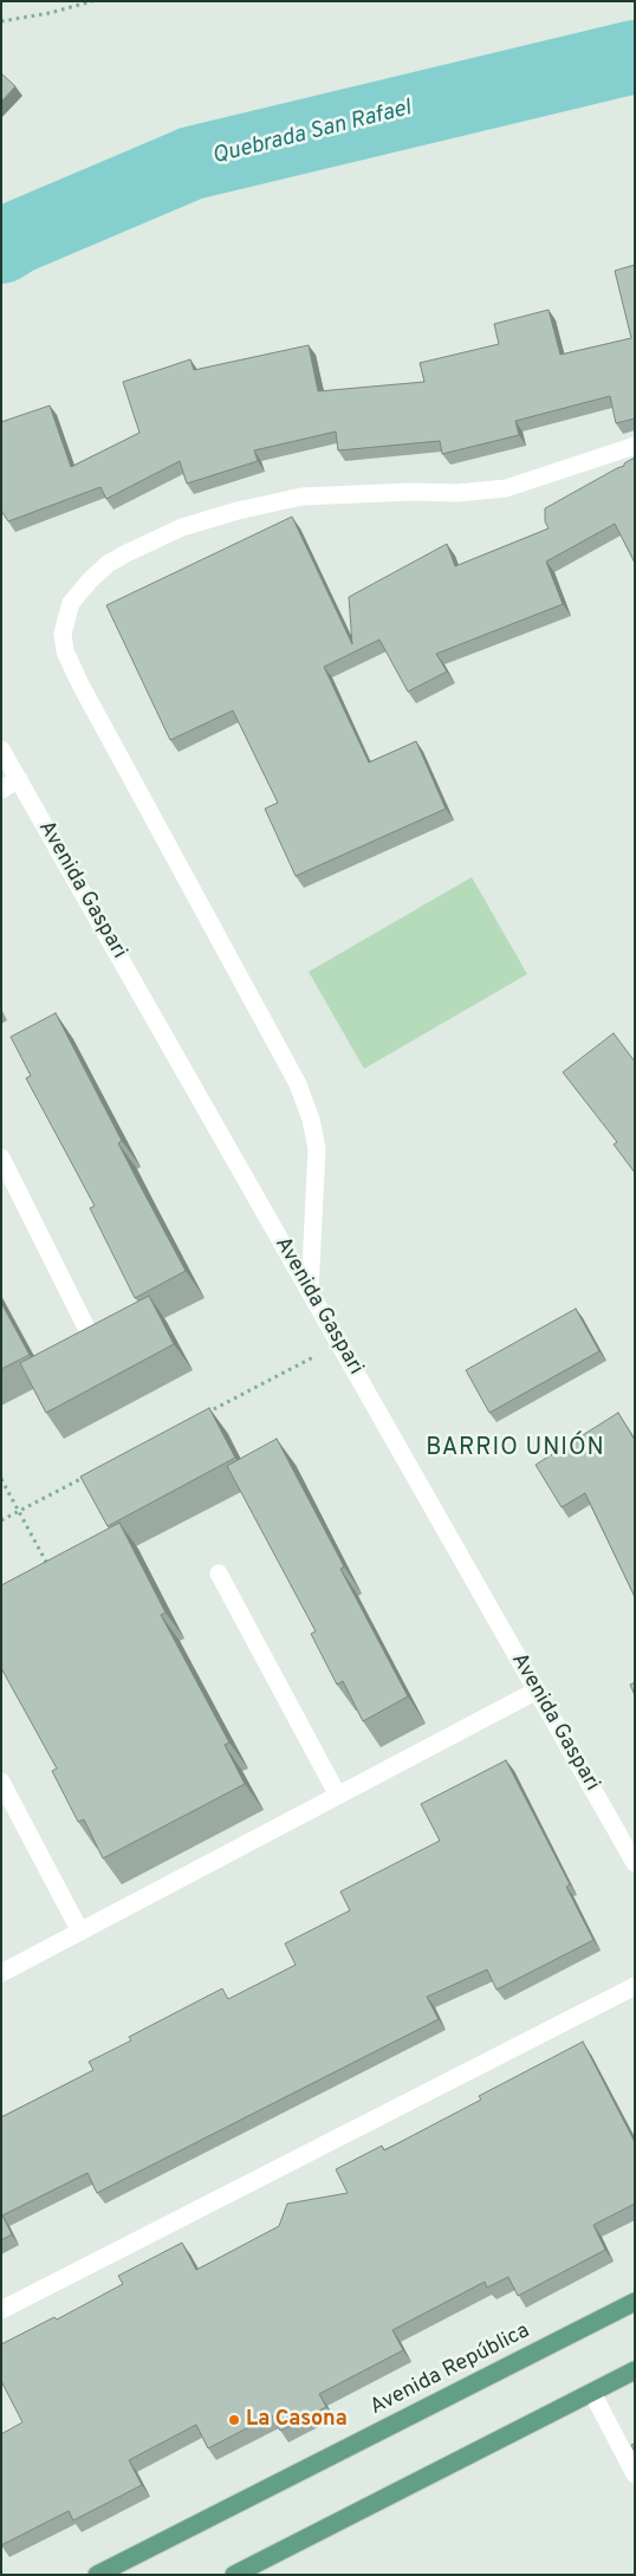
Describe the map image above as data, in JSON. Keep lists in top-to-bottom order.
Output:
{
  "streets": {
    "main road": ["Avenida República"],
    "street": ["Avenida Gaspari"]
  },
  "districts": ["BARRIO UNIÓN"],
  "water": ["Quebrada San Rafael"],
  "places": ["La Casona"]
}
